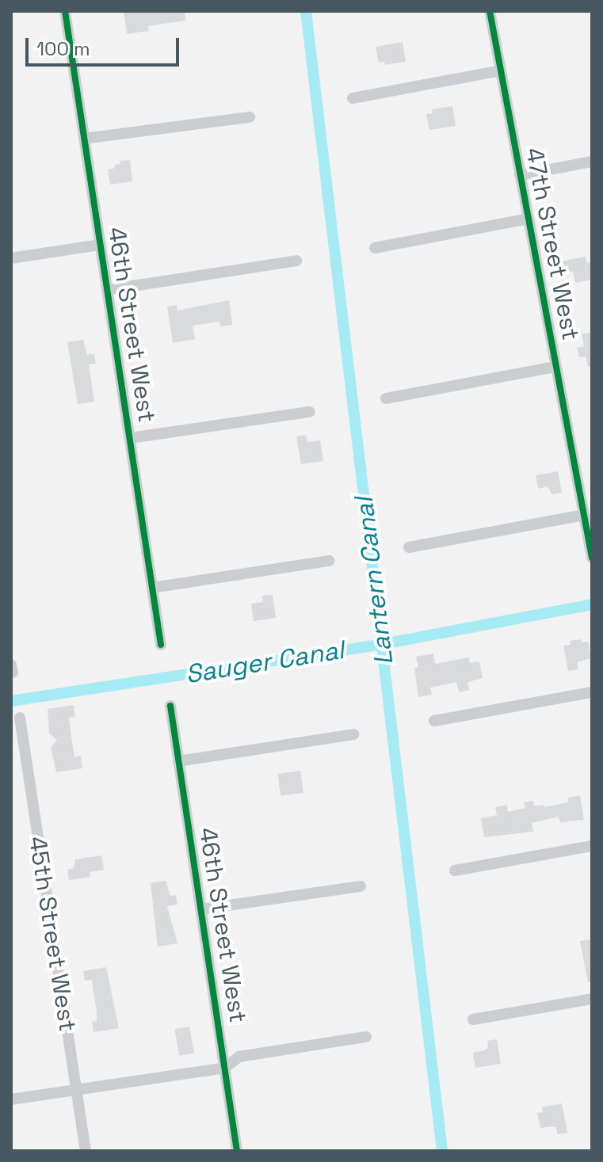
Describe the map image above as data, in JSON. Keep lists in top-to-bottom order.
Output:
{
  "streets": {
    "street": ["47th Street West", "46th Street West", "45th Street West"]
  },
  "water": ["Lantern Canal", "Sauger Canal"],
  "scale_bar": "100 m"
}
